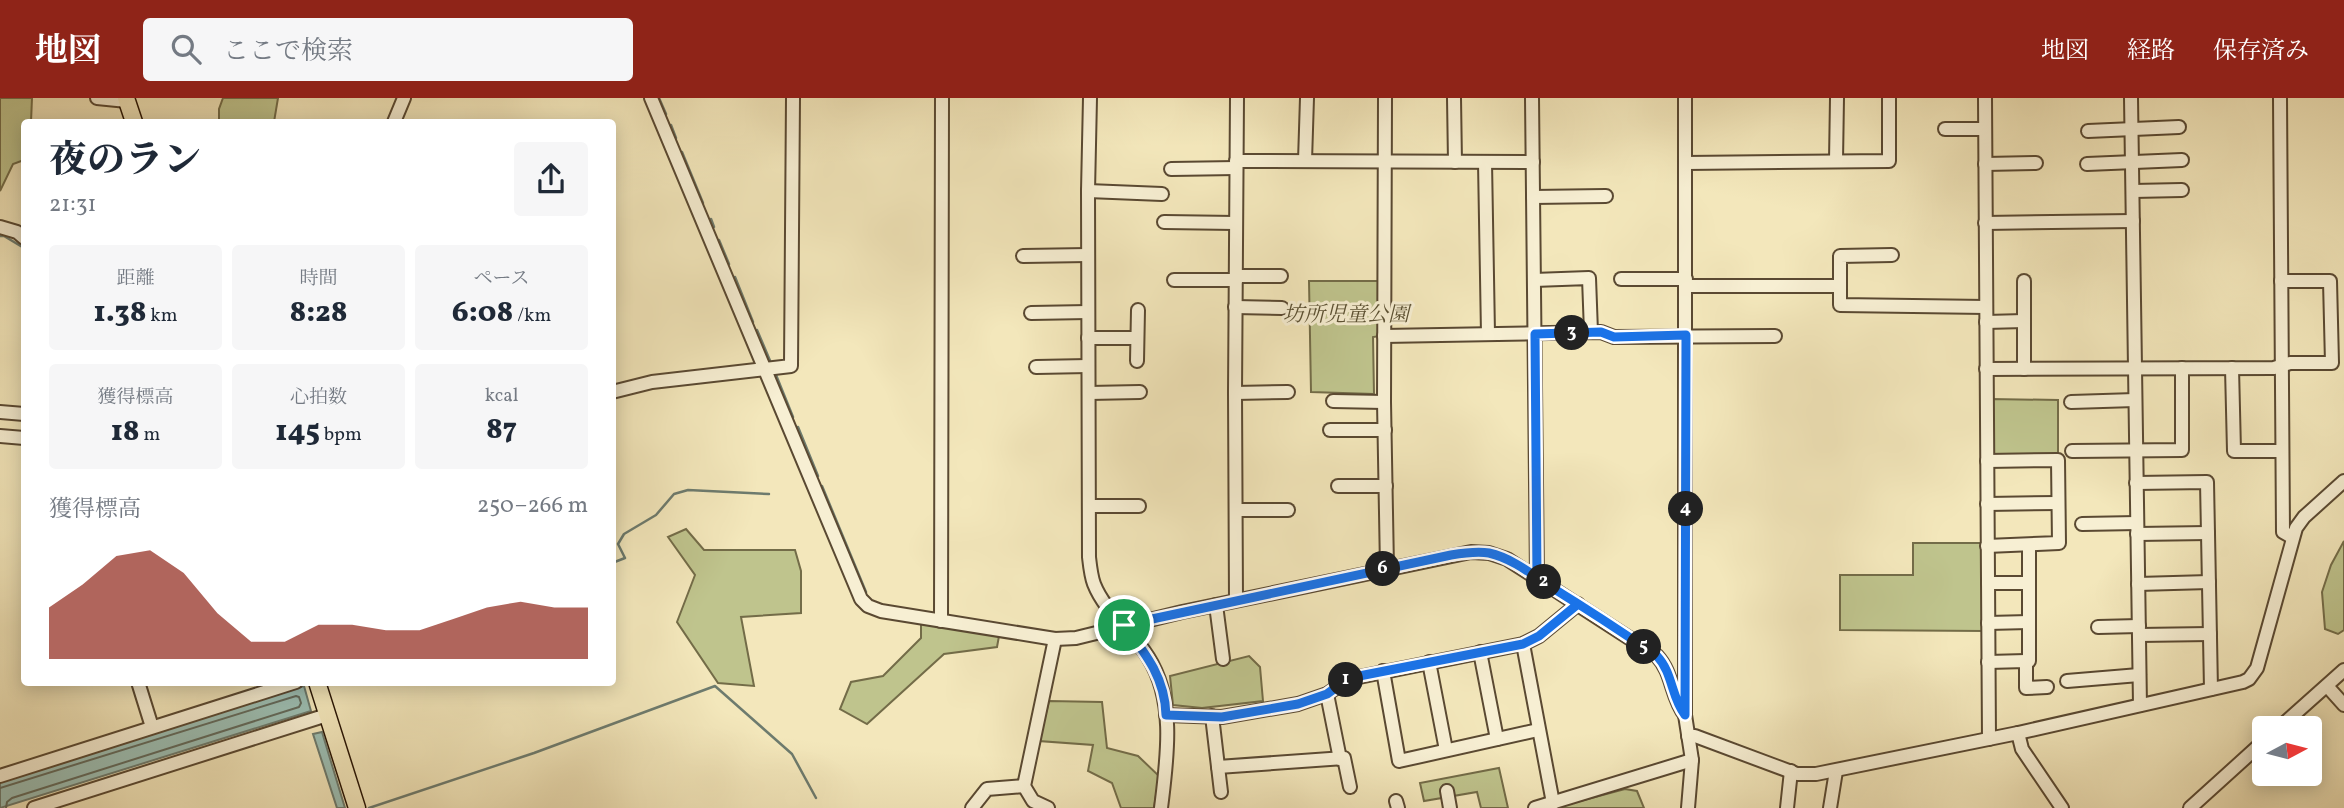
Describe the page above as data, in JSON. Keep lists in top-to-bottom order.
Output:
{
  "parks": ["坊所児童公園"],
  "north": "right",
  "page": {
    "header": "地図",
    "search": "ここで検索",
    "nav": ["地図", "経路", "保存済み"],
    "heading": ["夜のラン", "21:31"],
    "stats": [
      ["距離", "1.38 km"],
      ["時間", "8:28"],
      ["ペース", "6:08 /km"],
      ["獲得標高", "18 m"],
      ["心拍数", "145 bpm"],
      ["kcal", "87"]
    ],
    "pins": [
      "3",
      "4",
      "6",
      "2",
      "5",
      "1"
    ],
    "chart": ["獲得標高", "250–266 m"]
  }
}
